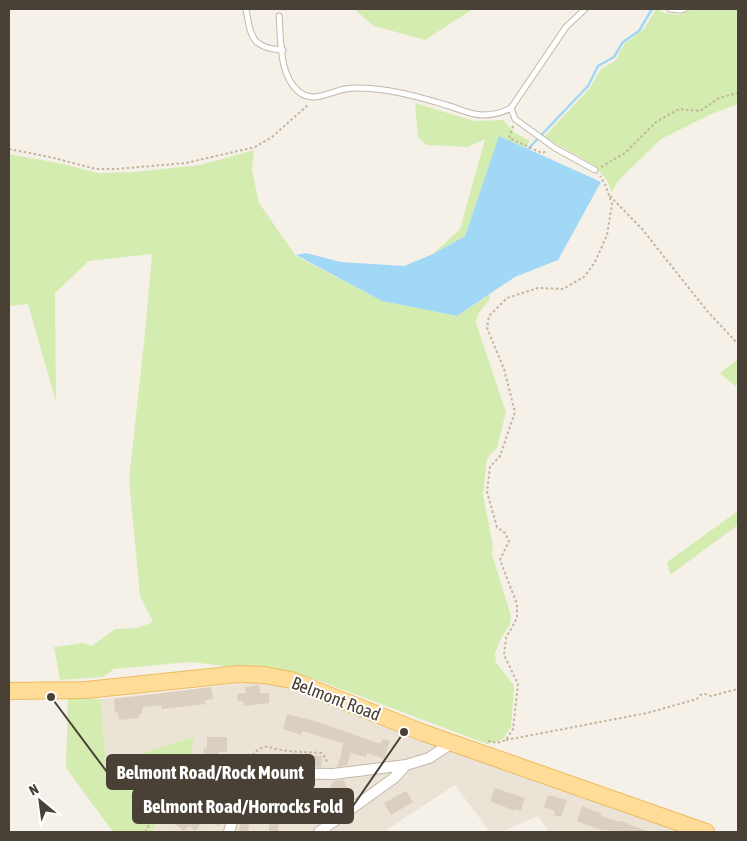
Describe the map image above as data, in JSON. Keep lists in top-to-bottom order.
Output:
{
  "streets": {
    "main road": ["Belmont Road"]
  },
  "places": ["Belmont Road/Rock Mount", "Belmont Road/Horrocks Fold"],
  "north": "top left"
}
